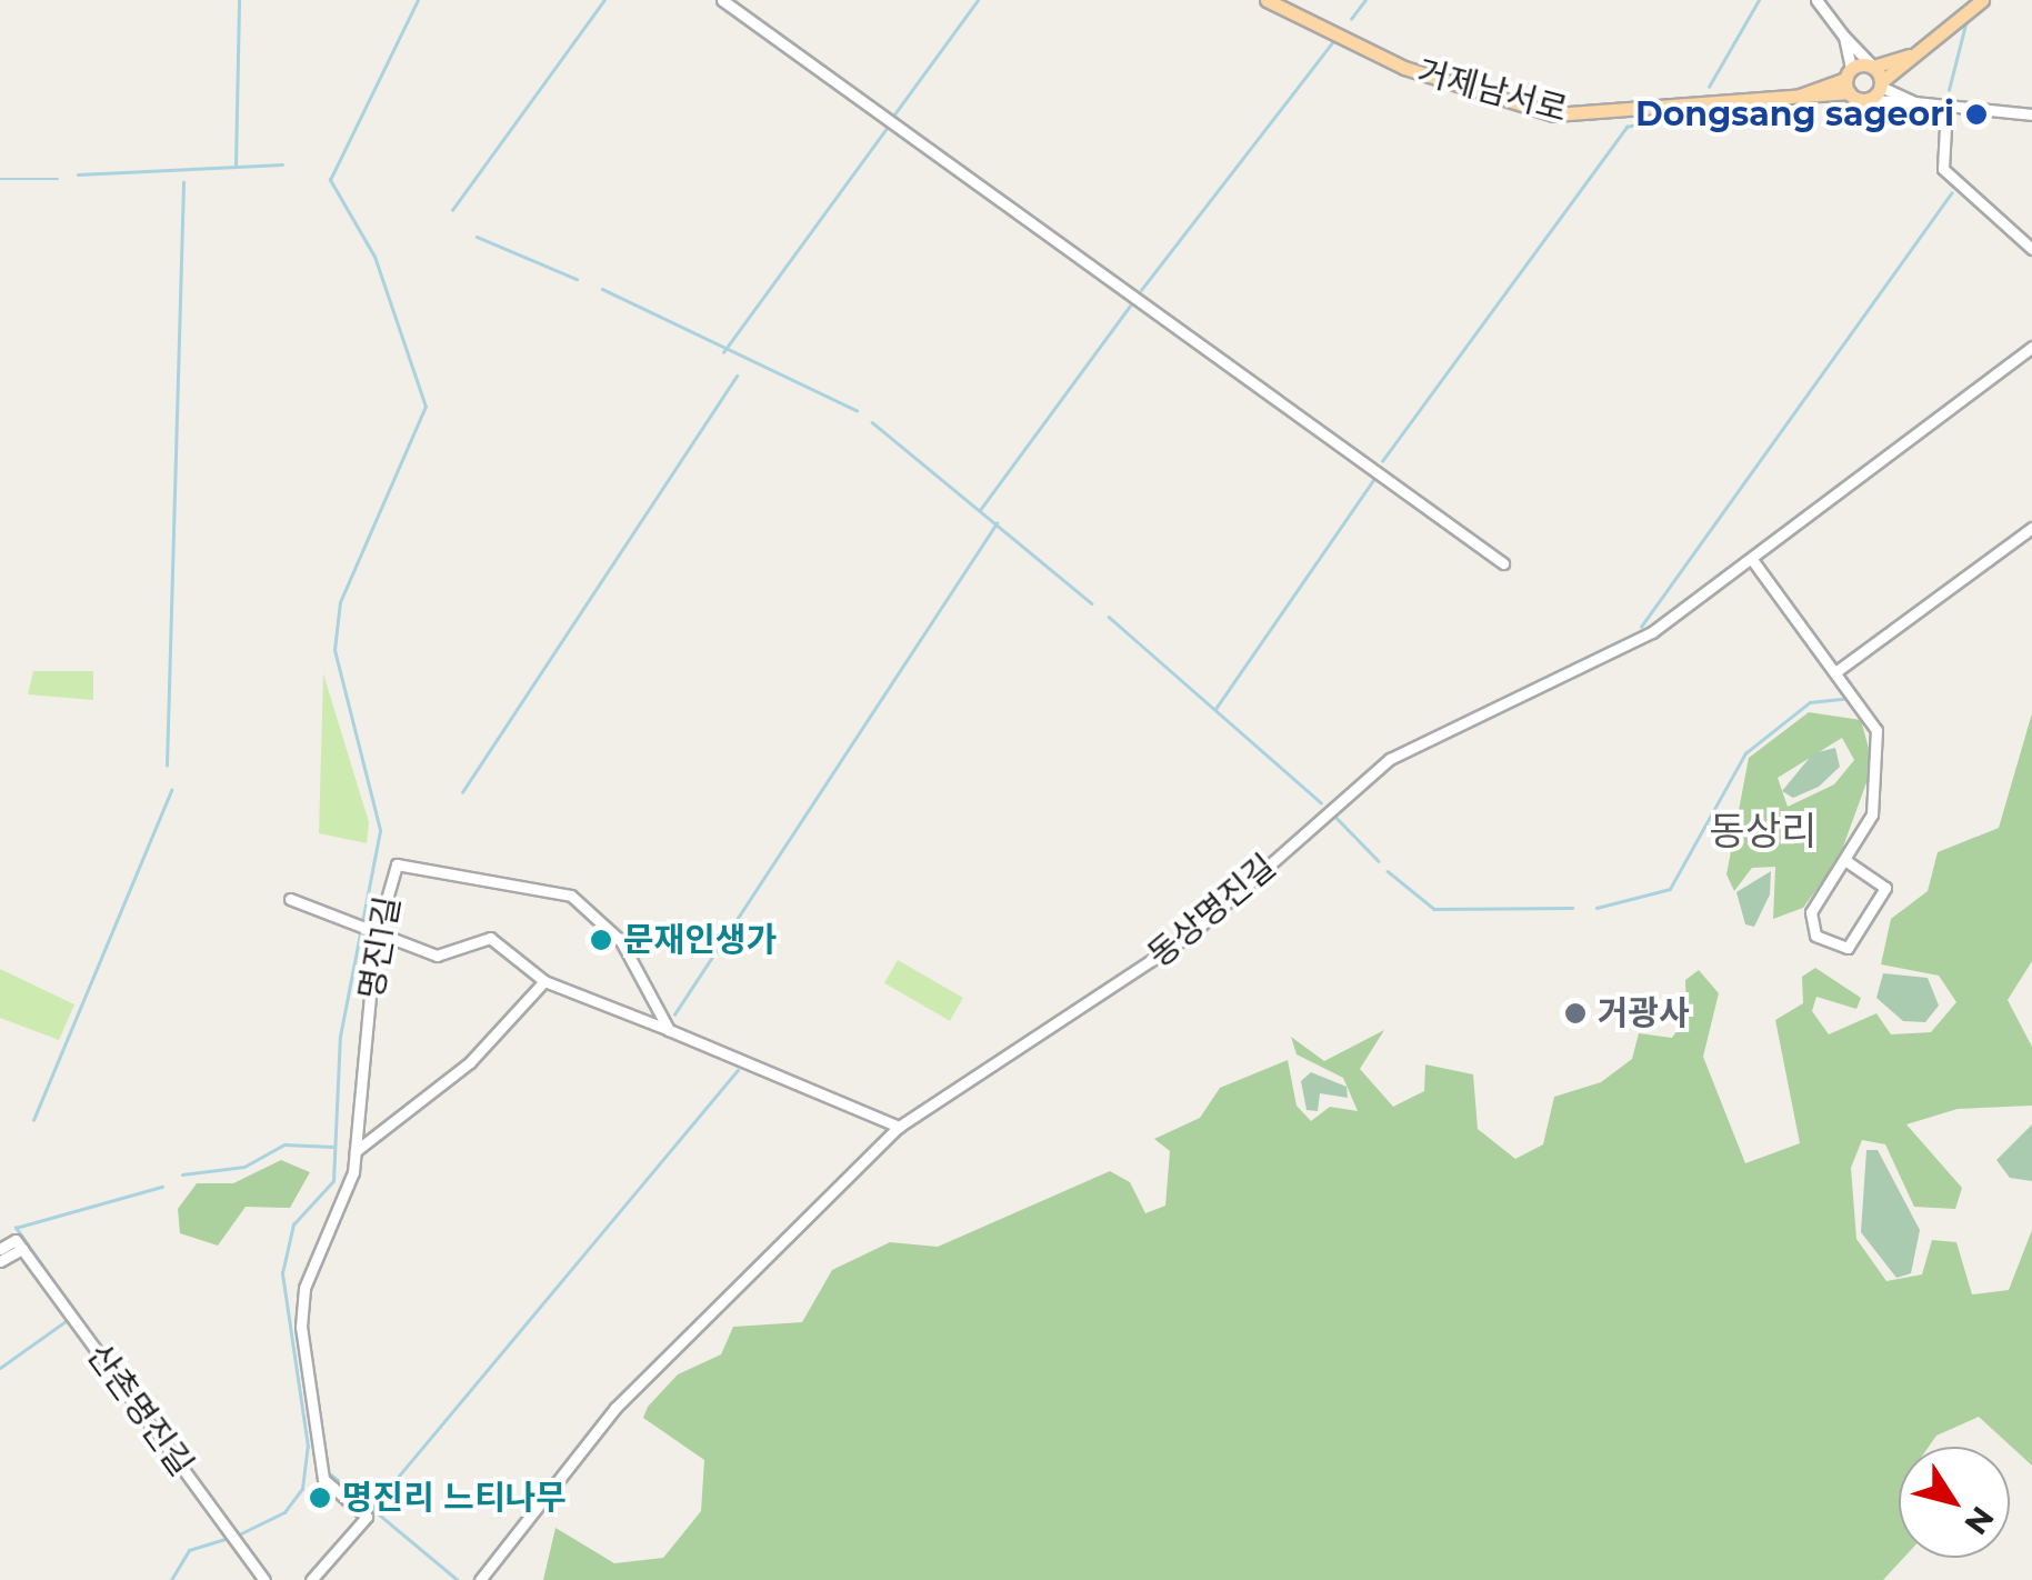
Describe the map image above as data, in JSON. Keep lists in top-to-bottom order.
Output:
{
  "streets": {
    "main road": ["거제남서로"],
    "street": ["동상명진길", "명진1길", "산촌명진길"]
  },
  "districts": ["동상리"],
  "places": [
    "Dongsang sageori",
    "문재인생가",
    "거광사",
    "명진리 느티나무"
  ],
  "north": "bottom right"
}
